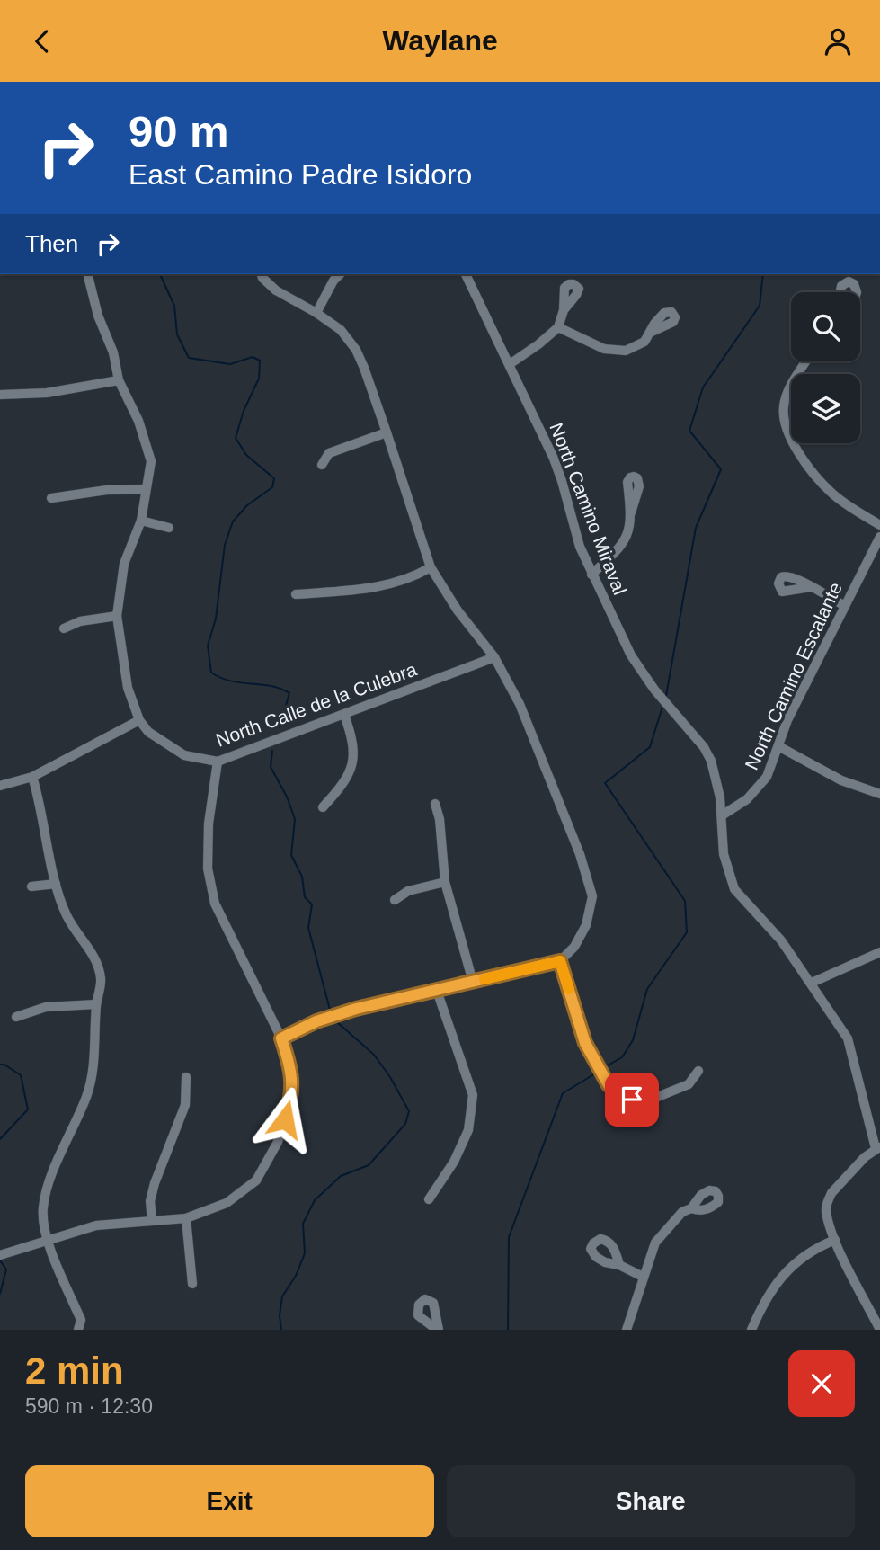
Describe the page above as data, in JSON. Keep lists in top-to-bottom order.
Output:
{
  "streets": {
    "street": ["North Camino Miraval", "North Camino Escalante", "North Calle de la Culebra"]
  },
  "crossings": [
    ["North Camino Miraval", "North Camino Escalante"]
  ],
  "page": {
    "header": "Waylane",
    "turn": ["90 m", "East Camino Padre Isidoro"],
    "then": "Then",
    "heading": ["2 min", "590 m · 12:30"],
    "buttons": ["Exit", "Share"]
  }
}
